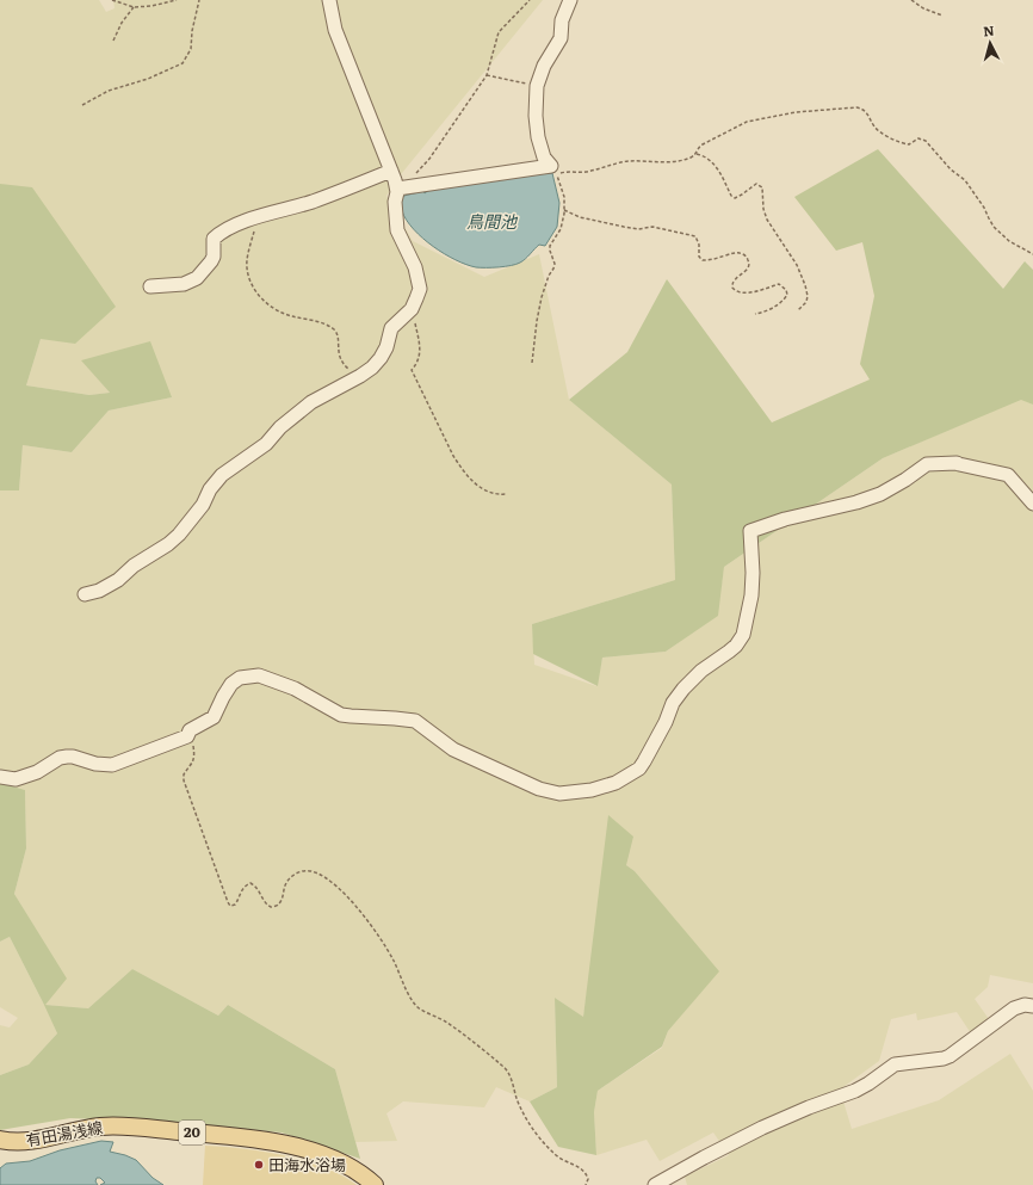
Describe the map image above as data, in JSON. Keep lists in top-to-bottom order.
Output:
{
  "streets": {
    "main road": ["20", "有田湯浅線"]
  },
  "water": ["鳥間池"],
  "places": ["田海水浴場"],
  "north": "top"
}
